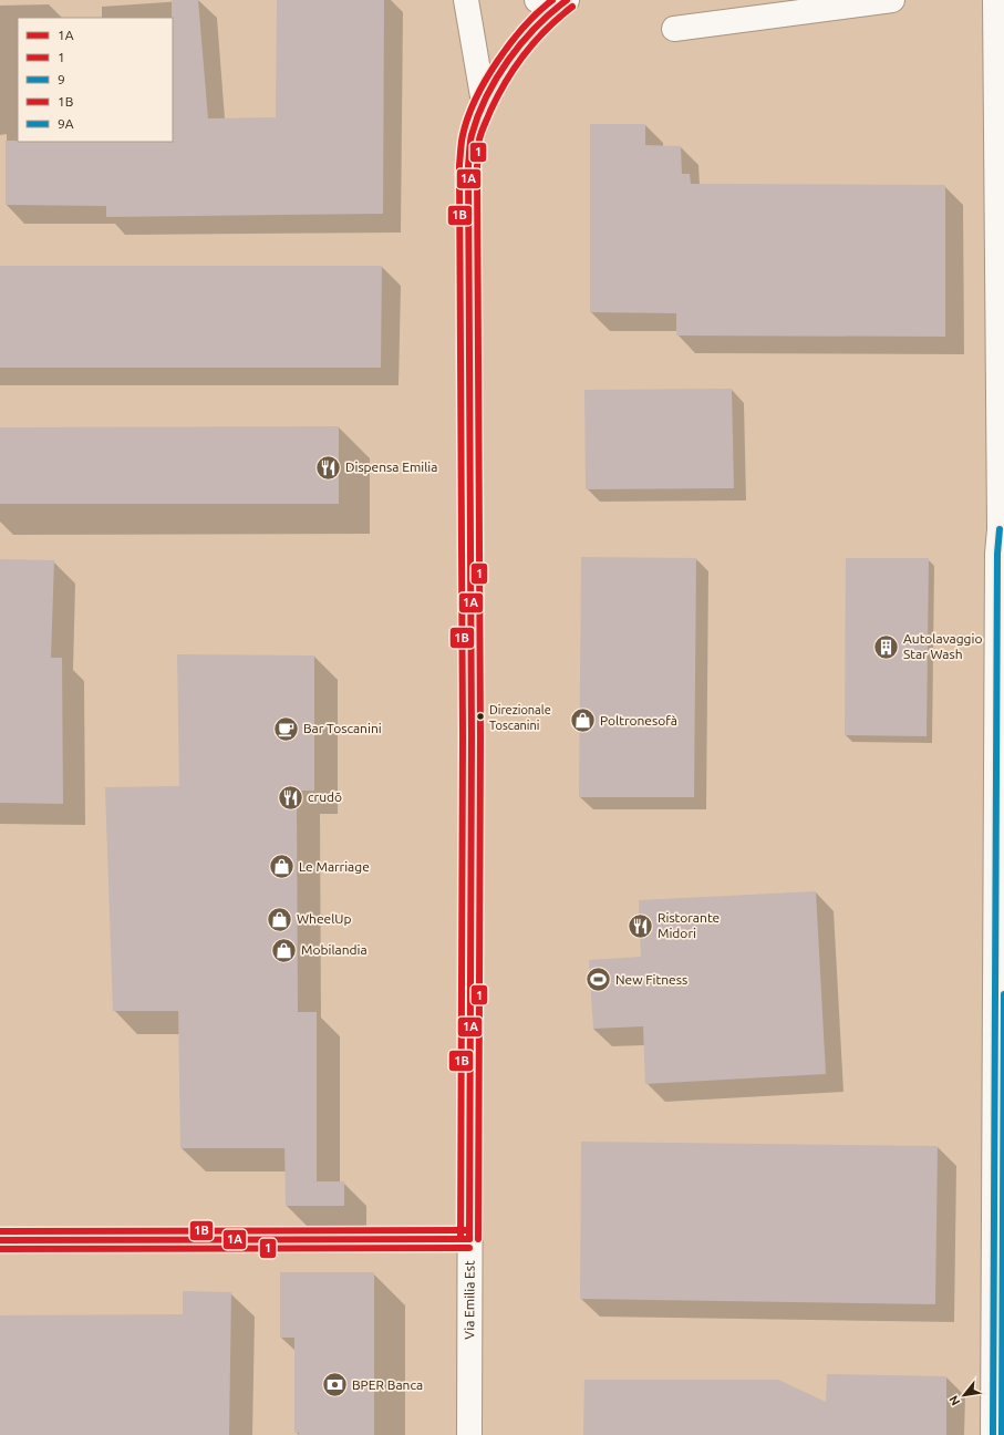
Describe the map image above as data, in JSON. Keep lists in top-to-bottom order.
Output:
{
  "streets": {
    "street": ["Via Emilia Est"]
  },
  "places": {
    "restaurant": ["Dispensa Emilia", "crudō", "Ristorante Midori"],
    "building": ["Autolavaggio Star Wash"],
    "other": ["Direzionale Toscanini"],
    "shop": [
      "Poltronesofà",
      "Le Marriage",
      "WheelUp",
      "Mobilandia"
    ],
    "cafe": ["Bar Toscanini"],
    "sports": ["New Fitness"],
    "bank": ["BPER Banca"]
  },
  "lines": [
    "transit line 1A",
    "transit line 1B",
    "transit line 1",
    "transit line 9",
    "transit line 9A"
  ],
  "legend": [
    "1A",
    "1",
    "9",
    "1B",
    "9A"
  ],
  "north": "bottom left"
}
